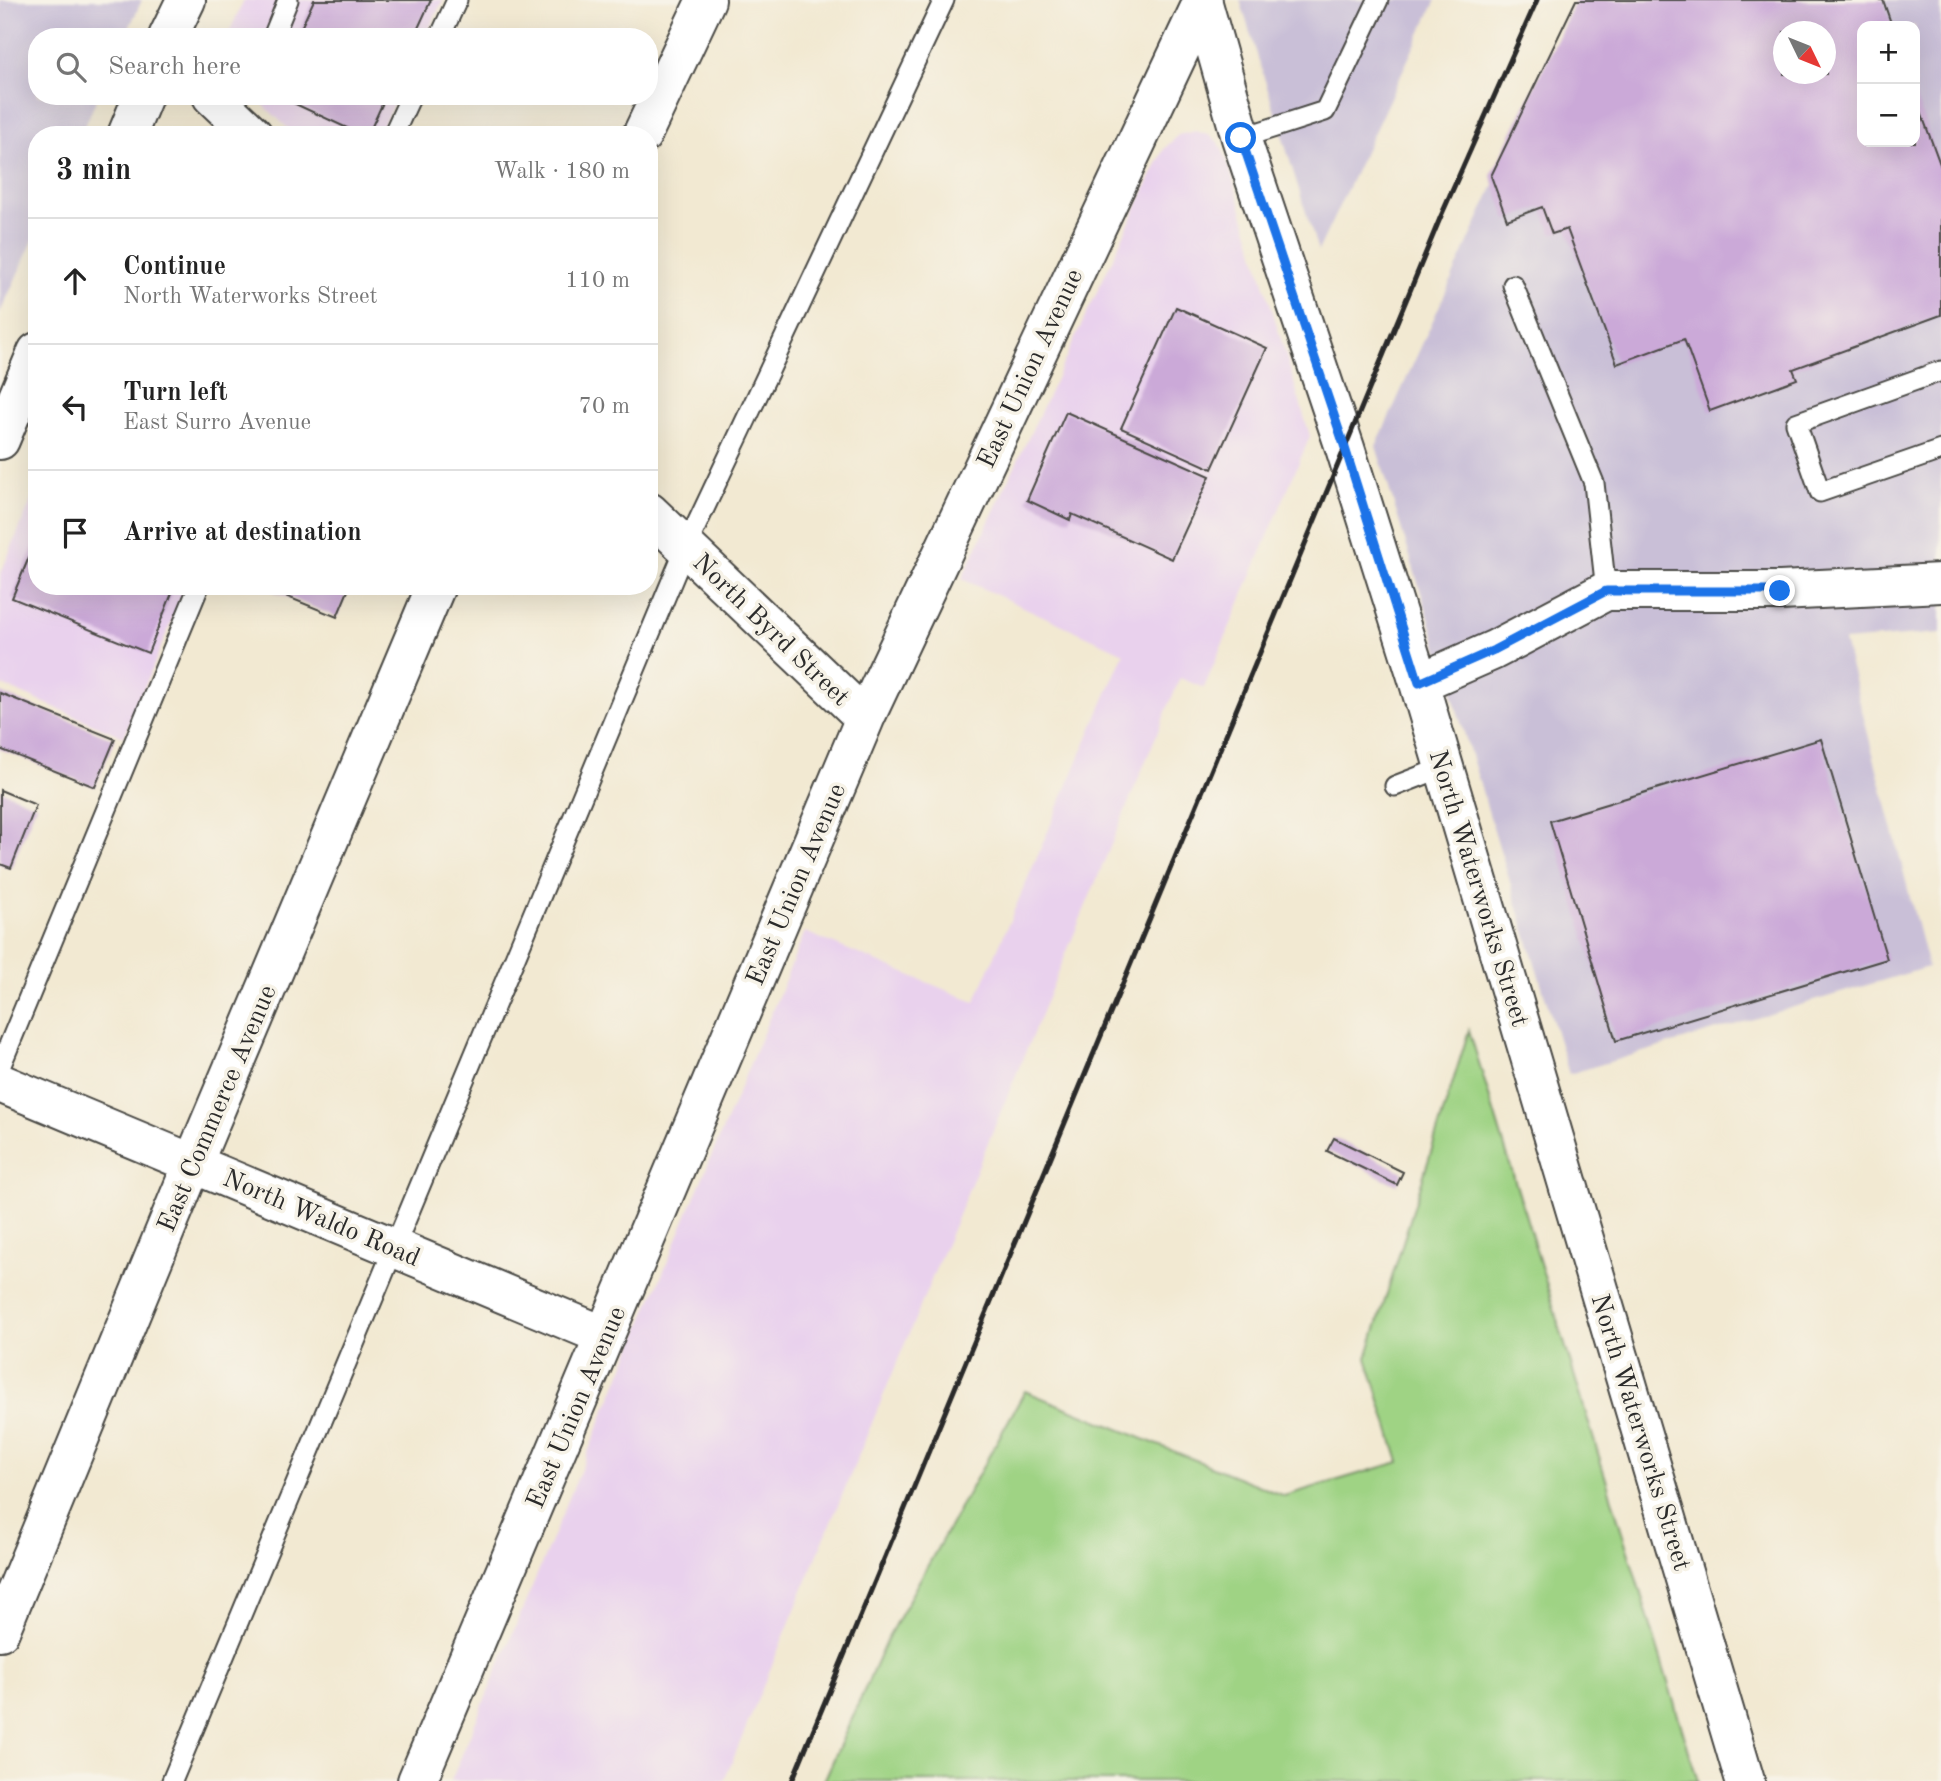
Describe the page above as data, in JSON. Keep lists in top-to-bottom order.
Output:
{
  "streets": {
    "street": [
      "East Union Avenue",
      "North Byrd Street",
      "North Waterworks Street",
      "East Commerce Avenue",
      "North Waldo Road"
    ]
  },
  "crossings": [
    ["East Union Avenue", "North Byrd Street"],
    ["East Union Avenue", "North Waterworks Street"],
    ["East Union Avenue", "North Waldo Road"],
    ["East Commerce Avenue", "North Waldo Road"]
  ],
  "north": "bottom right",
  "page": {
    "map_buttons": ["+", "−"],
    "search": "Search here",
    "heading": ["3 min", "Walk · 180 m"],
    "list": [
      ["Continue", "North Waterworks Street", "110 m"],
      ["Turn left", "East Surro Avenue", "70 m"],
      "Arrive at destination"
    ]
  }
}
